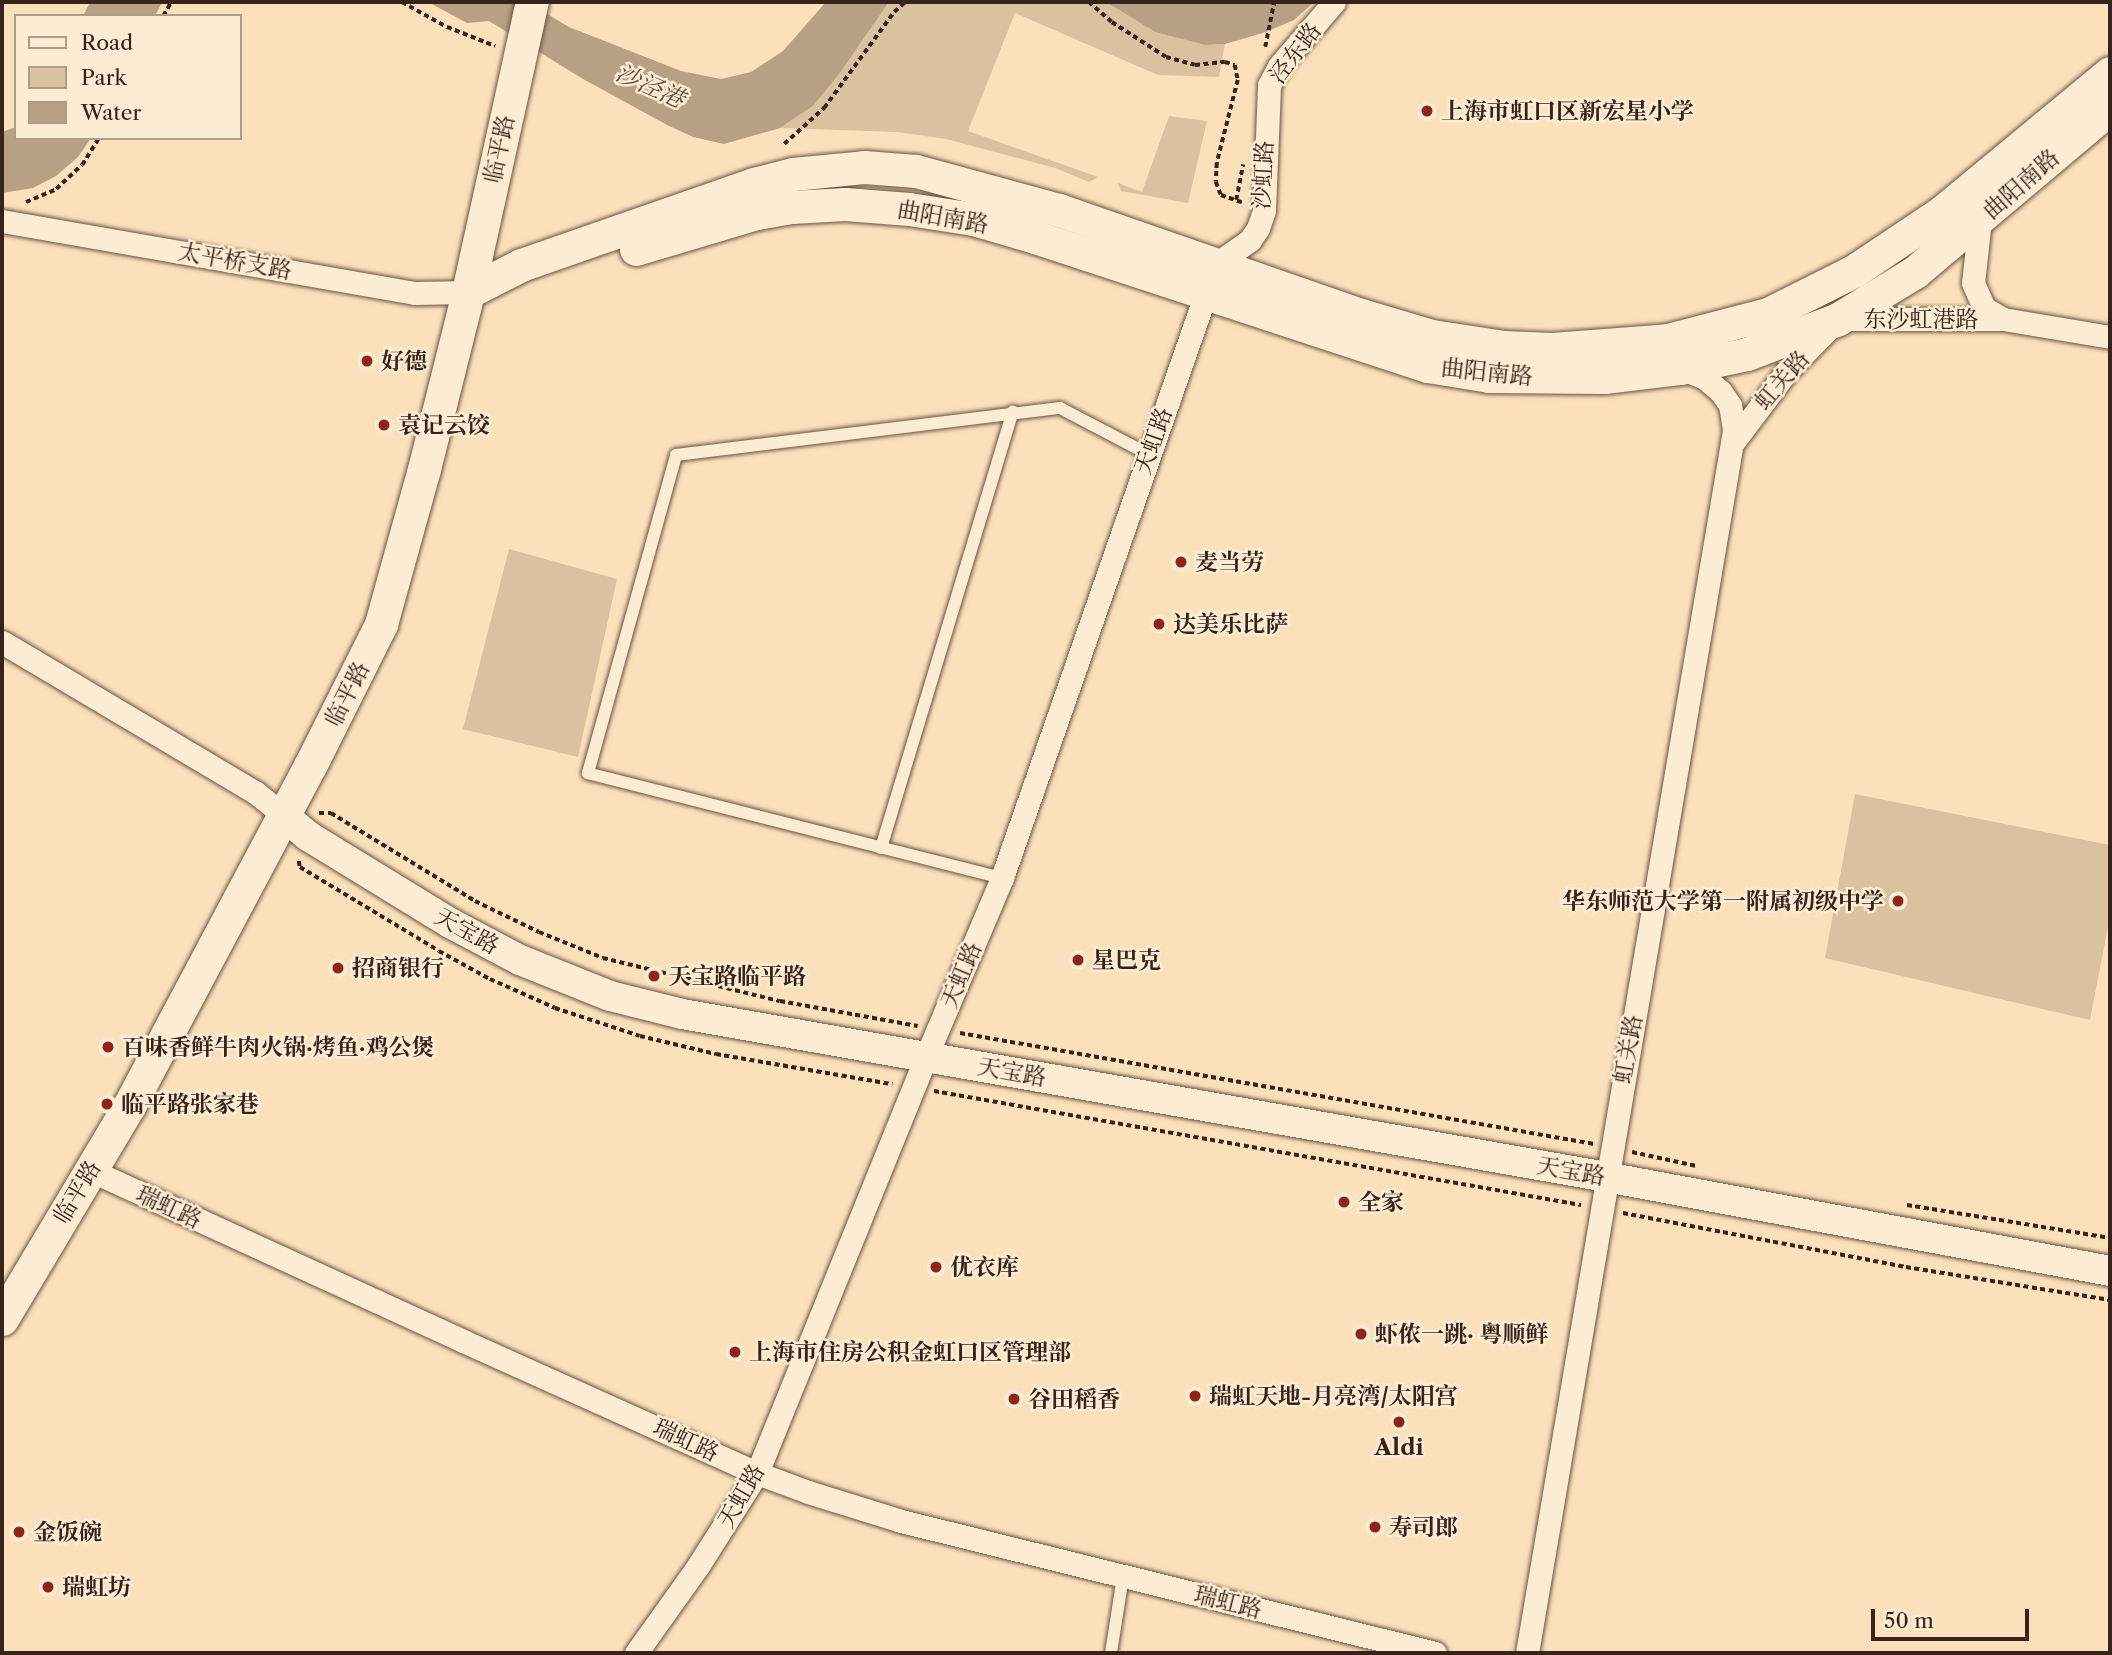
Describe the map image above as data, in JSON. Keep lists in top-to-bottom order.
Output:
{
  "streets": {
    "main road": ["临平路", "曲阳南路"],
    "street": [
      "泾东路",
      "沙虹路",
      "太平桥支路",
      "东沙虹港路",
      "虹关路",
      "天虹路",
      "天宝路",
      "瑞虹路"
    ]
  },
  "crossings": [
    ["泾东路", "沙虹路"],
    ["临平路", "曲阳南路"],
    ["临平路", "太平桥支路"],
    ["临平路", "天宝路"],
    ["临平路", "瑞虹路"],
    ["沙虹路", "曲阳南路"],
    ["沙虹路", "天虹路"],
    ["曲阳南路", "太平桥支路"],
    ["曲阳南路", "东沙虹港路"],
    ["曲阳南路", "虹关路"],
    ["曲阳南路", "天虹路"],
    ["东沙虹港路", "虹关路"],
    ["虹关路", "天宝路"],
    ["天虹路", "天宝路"],
    ["天虹路", "瑞虹路"]
  ],
  "water": ["沙泾港"],
  "places": [
    "上海市虹口区新宏星小学",
    "好德",
    "袁记云饺",
    "麦当劳",
    "达美乐比萨",
    "华东师范大学第一附属初级中学",
    "星巴克",
    "招商银行",
    "天宝路临平路",
    "百味香鲜牛肉火锅·烤鱼·鸡公煲",
    "临平路张家巷",
    "全家",
    "优衣库",
    "虾侬一跳· 粤顺鲜",
    "上海市住房公积金虹口区管理部",
    "瑞虹天地-月亮湾/太阳宫",
    "谷田稻香",
    "Aldi",
    "寿司郎",
    "金饭碗",
    "瑞虹坊"
  ],
  "legend": ["Road", "Park", "Water"],
  "scale_bar": "50 m"
}
